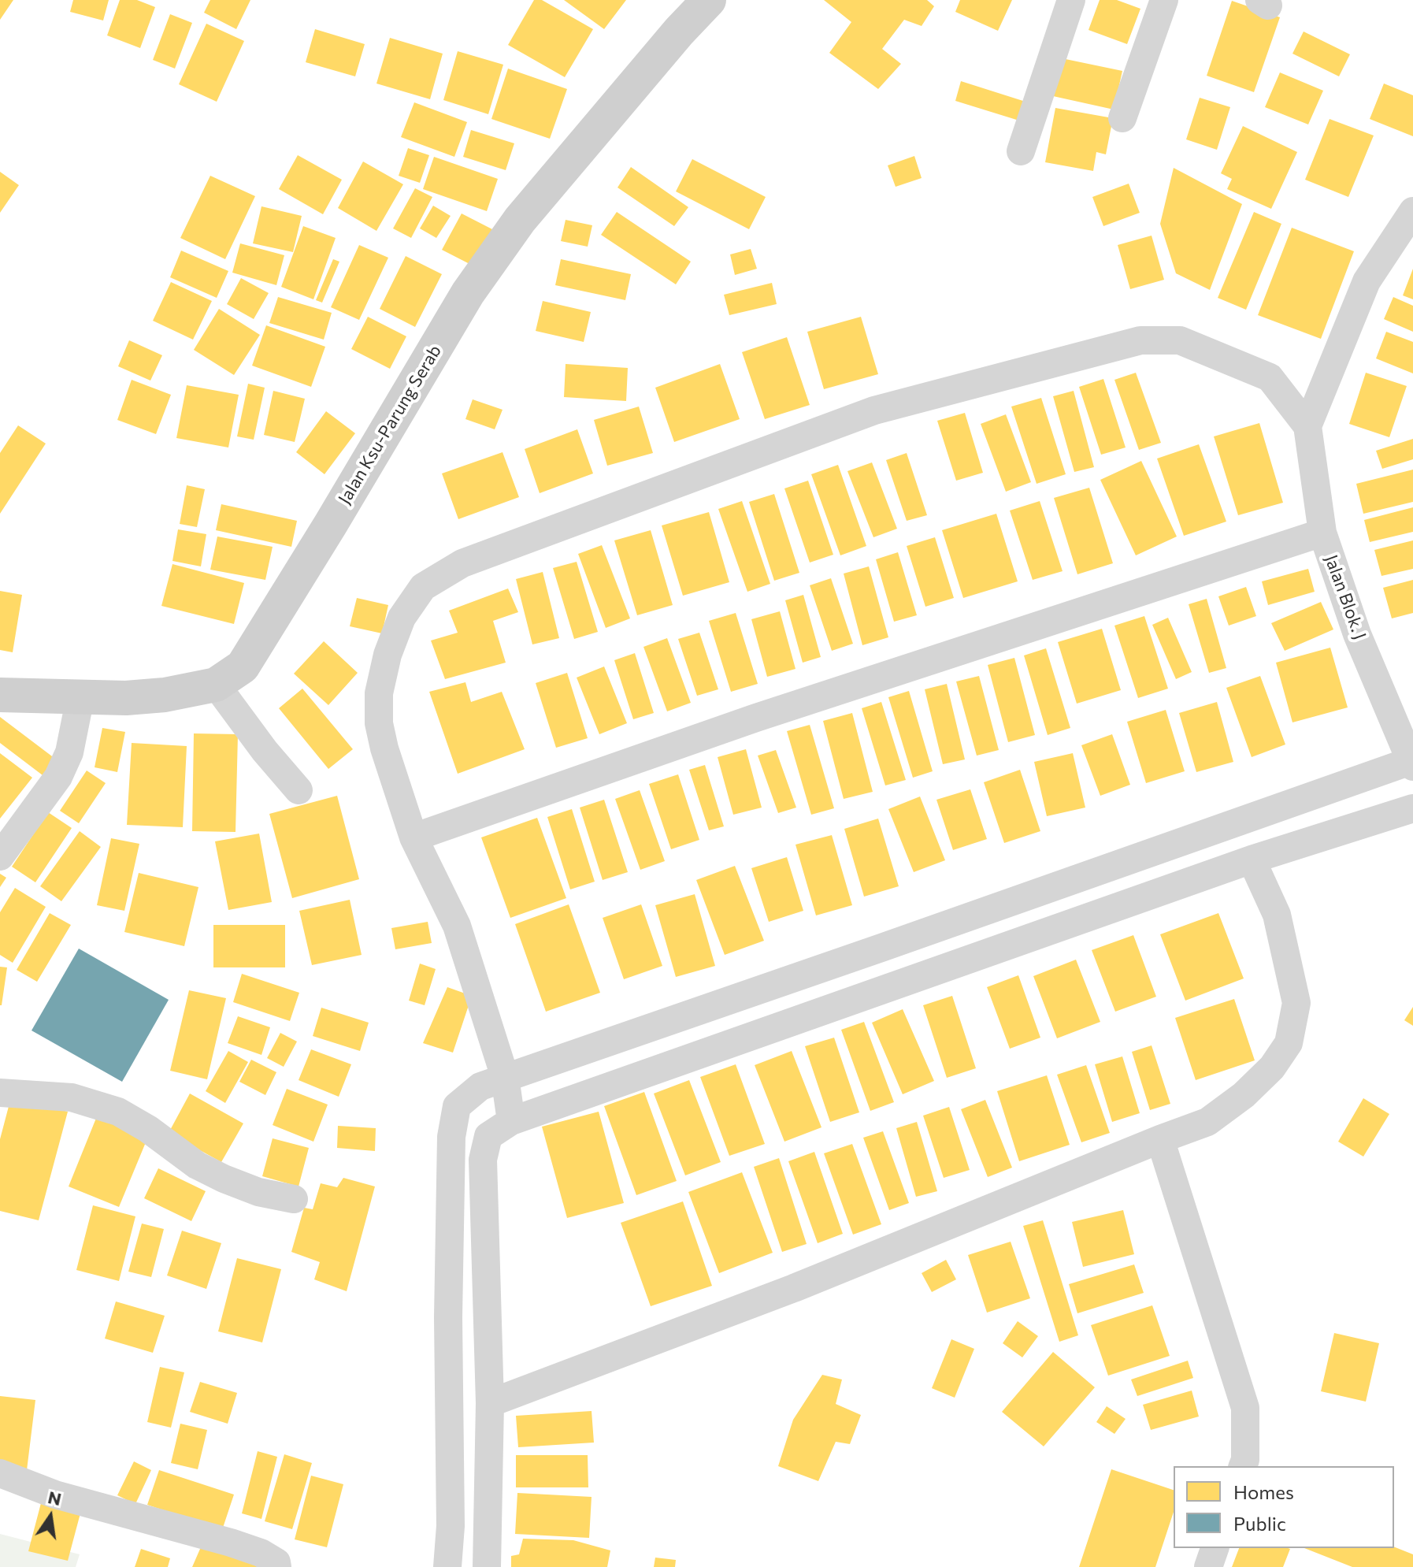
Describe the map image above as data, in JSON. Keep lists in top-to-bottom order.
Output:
{
  "streets": {
    "street": ["Jalan Ksu-Parung Serab", "Jalan Blok. J"]
  },
  "legend": ["Homes", "Public"],
  "north": "top"
}
